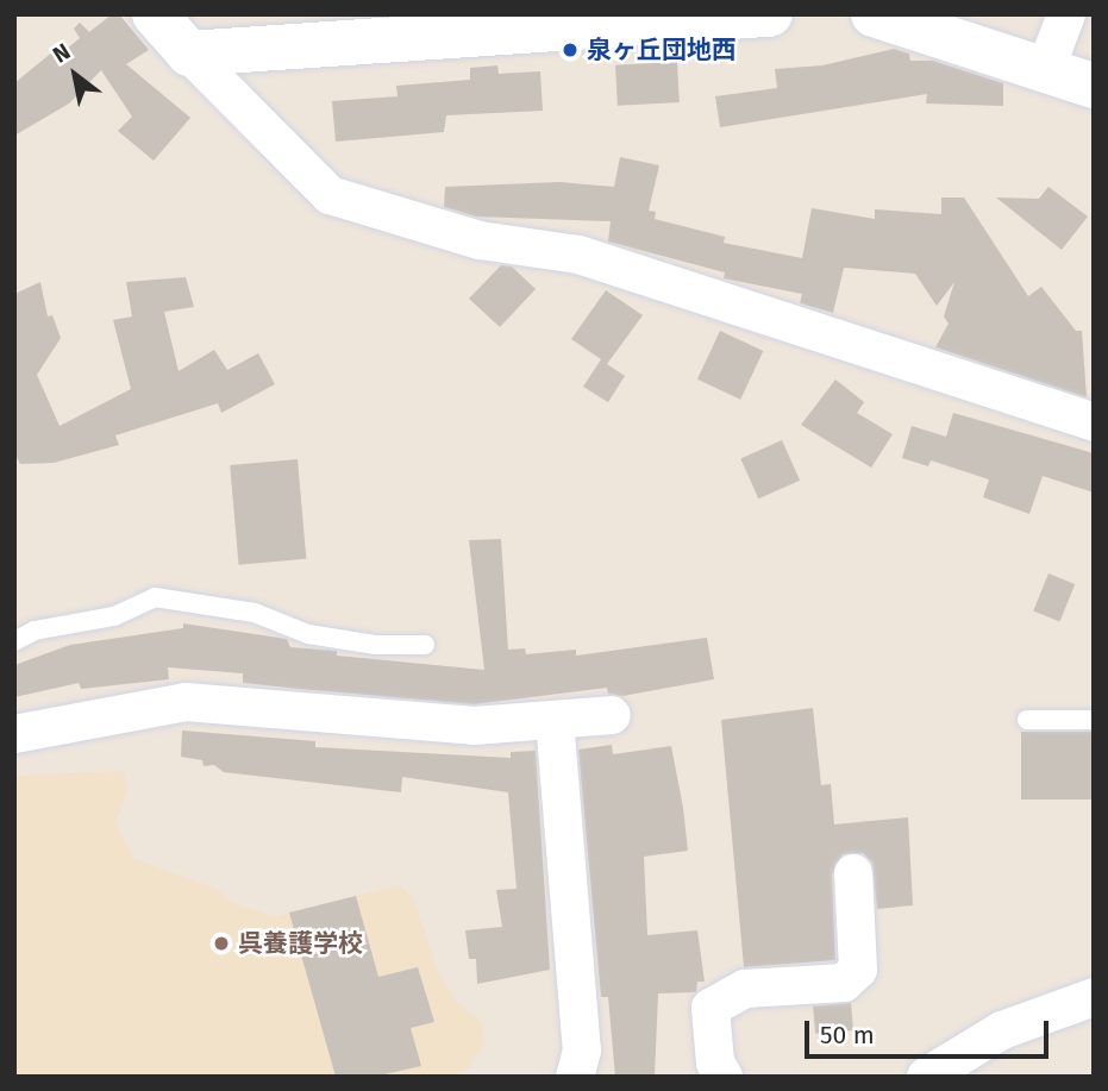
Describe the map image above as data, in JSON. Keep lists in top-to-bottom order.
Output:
{
  "places": ["泉ヶ丘団地西", "呉養護学校"],
  "scale_bar": "50 m",
  "north": "top left"
}
